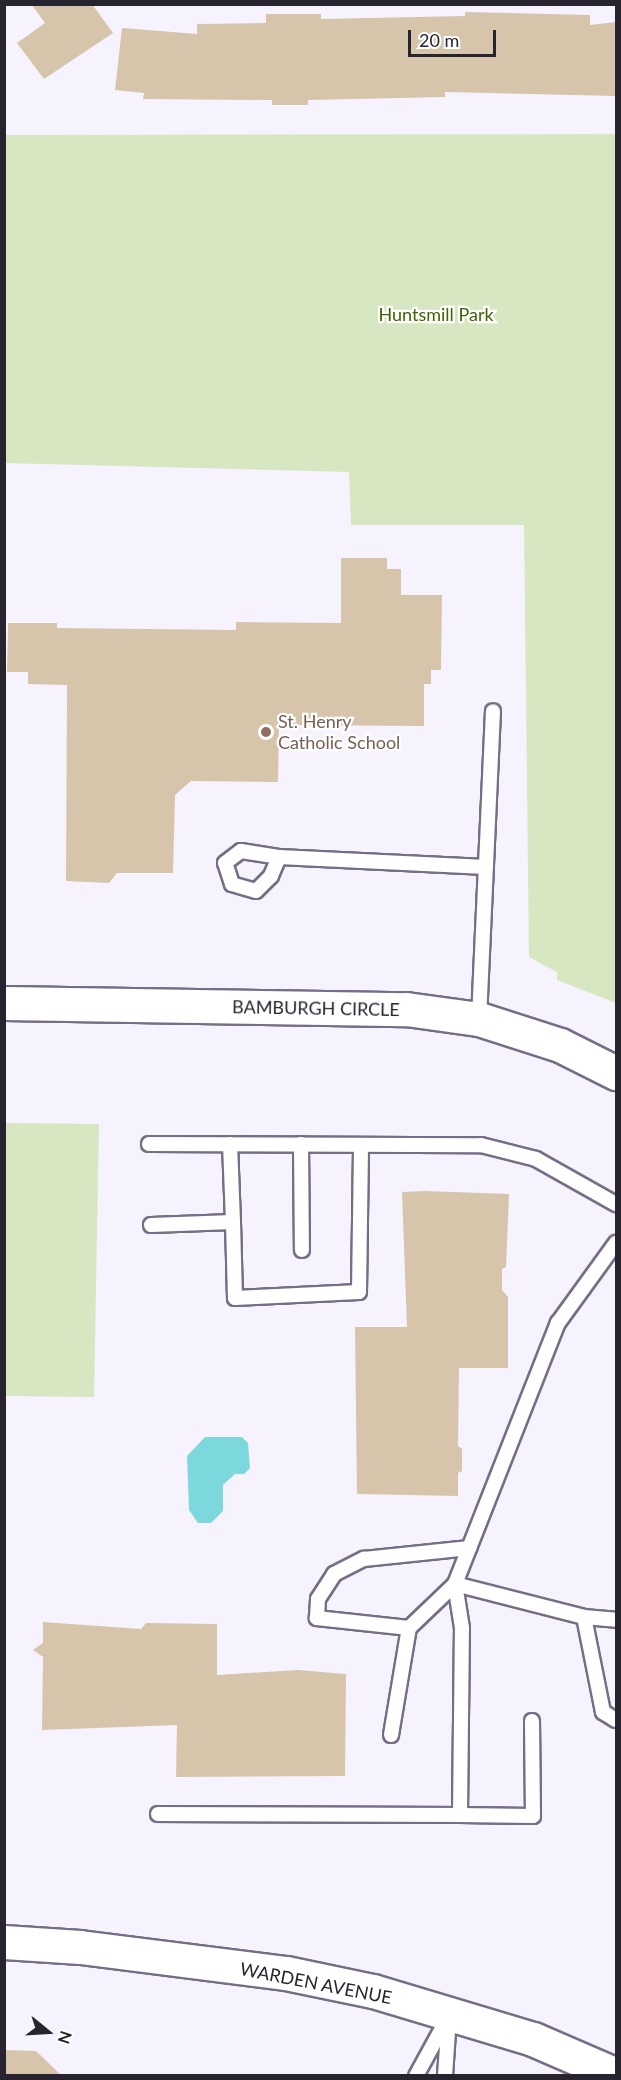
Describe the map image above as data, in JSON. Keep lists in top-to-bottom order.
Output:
{
  "streets": {
    "street": ["BAMBURGH CIRCLE", "WARDEN AVENUE"]
  },
  "parks": ["Huntsmill Park"],
  "places": ["St. Henry Catholic School"],
  "scale_bar": "20 m",
  "north": "right"
}
